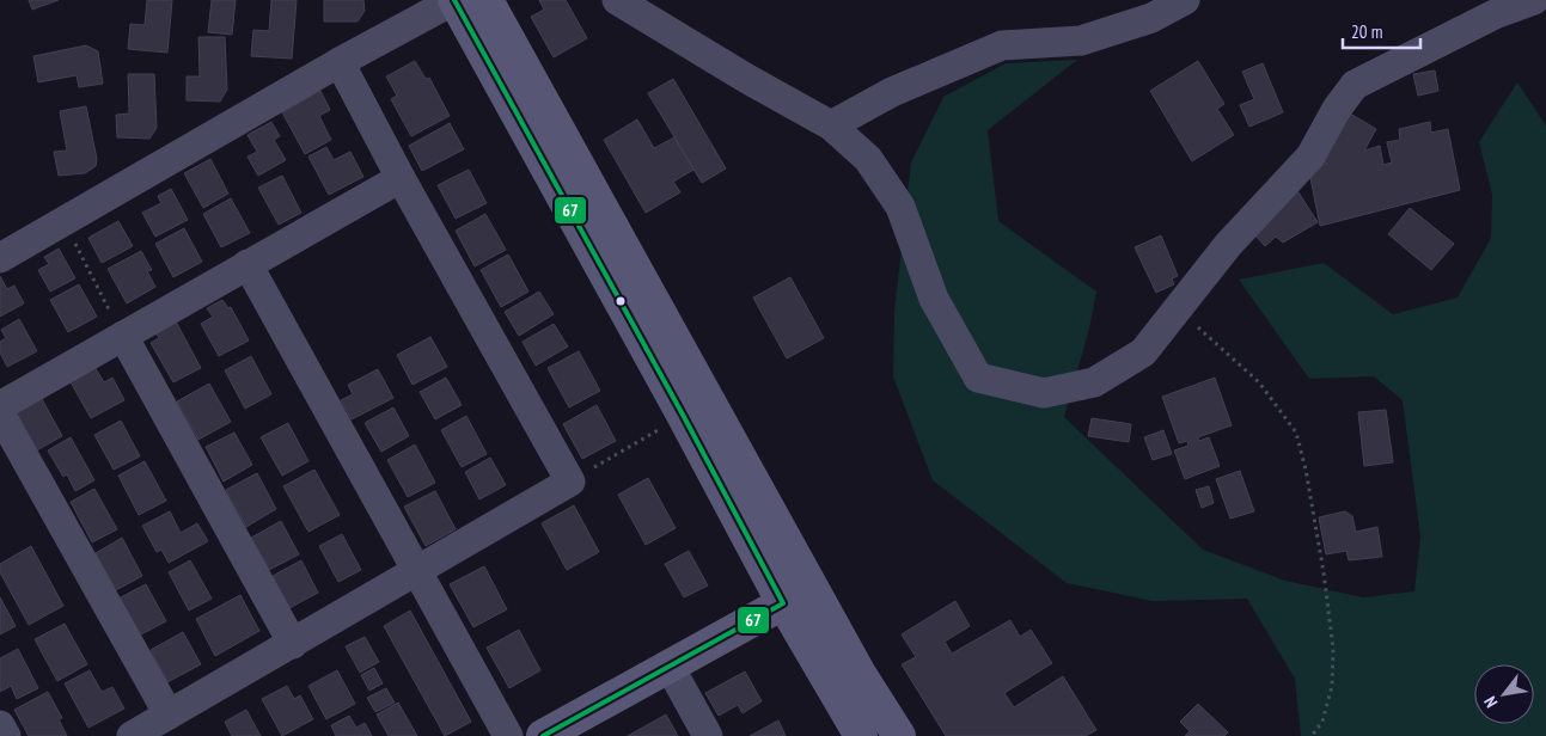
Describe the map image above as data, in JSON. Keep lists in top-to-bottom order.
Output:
{
  "lines": ["transit line 67"],
  "scale_bar": "20 m",
  "north": "bottom left"
}
